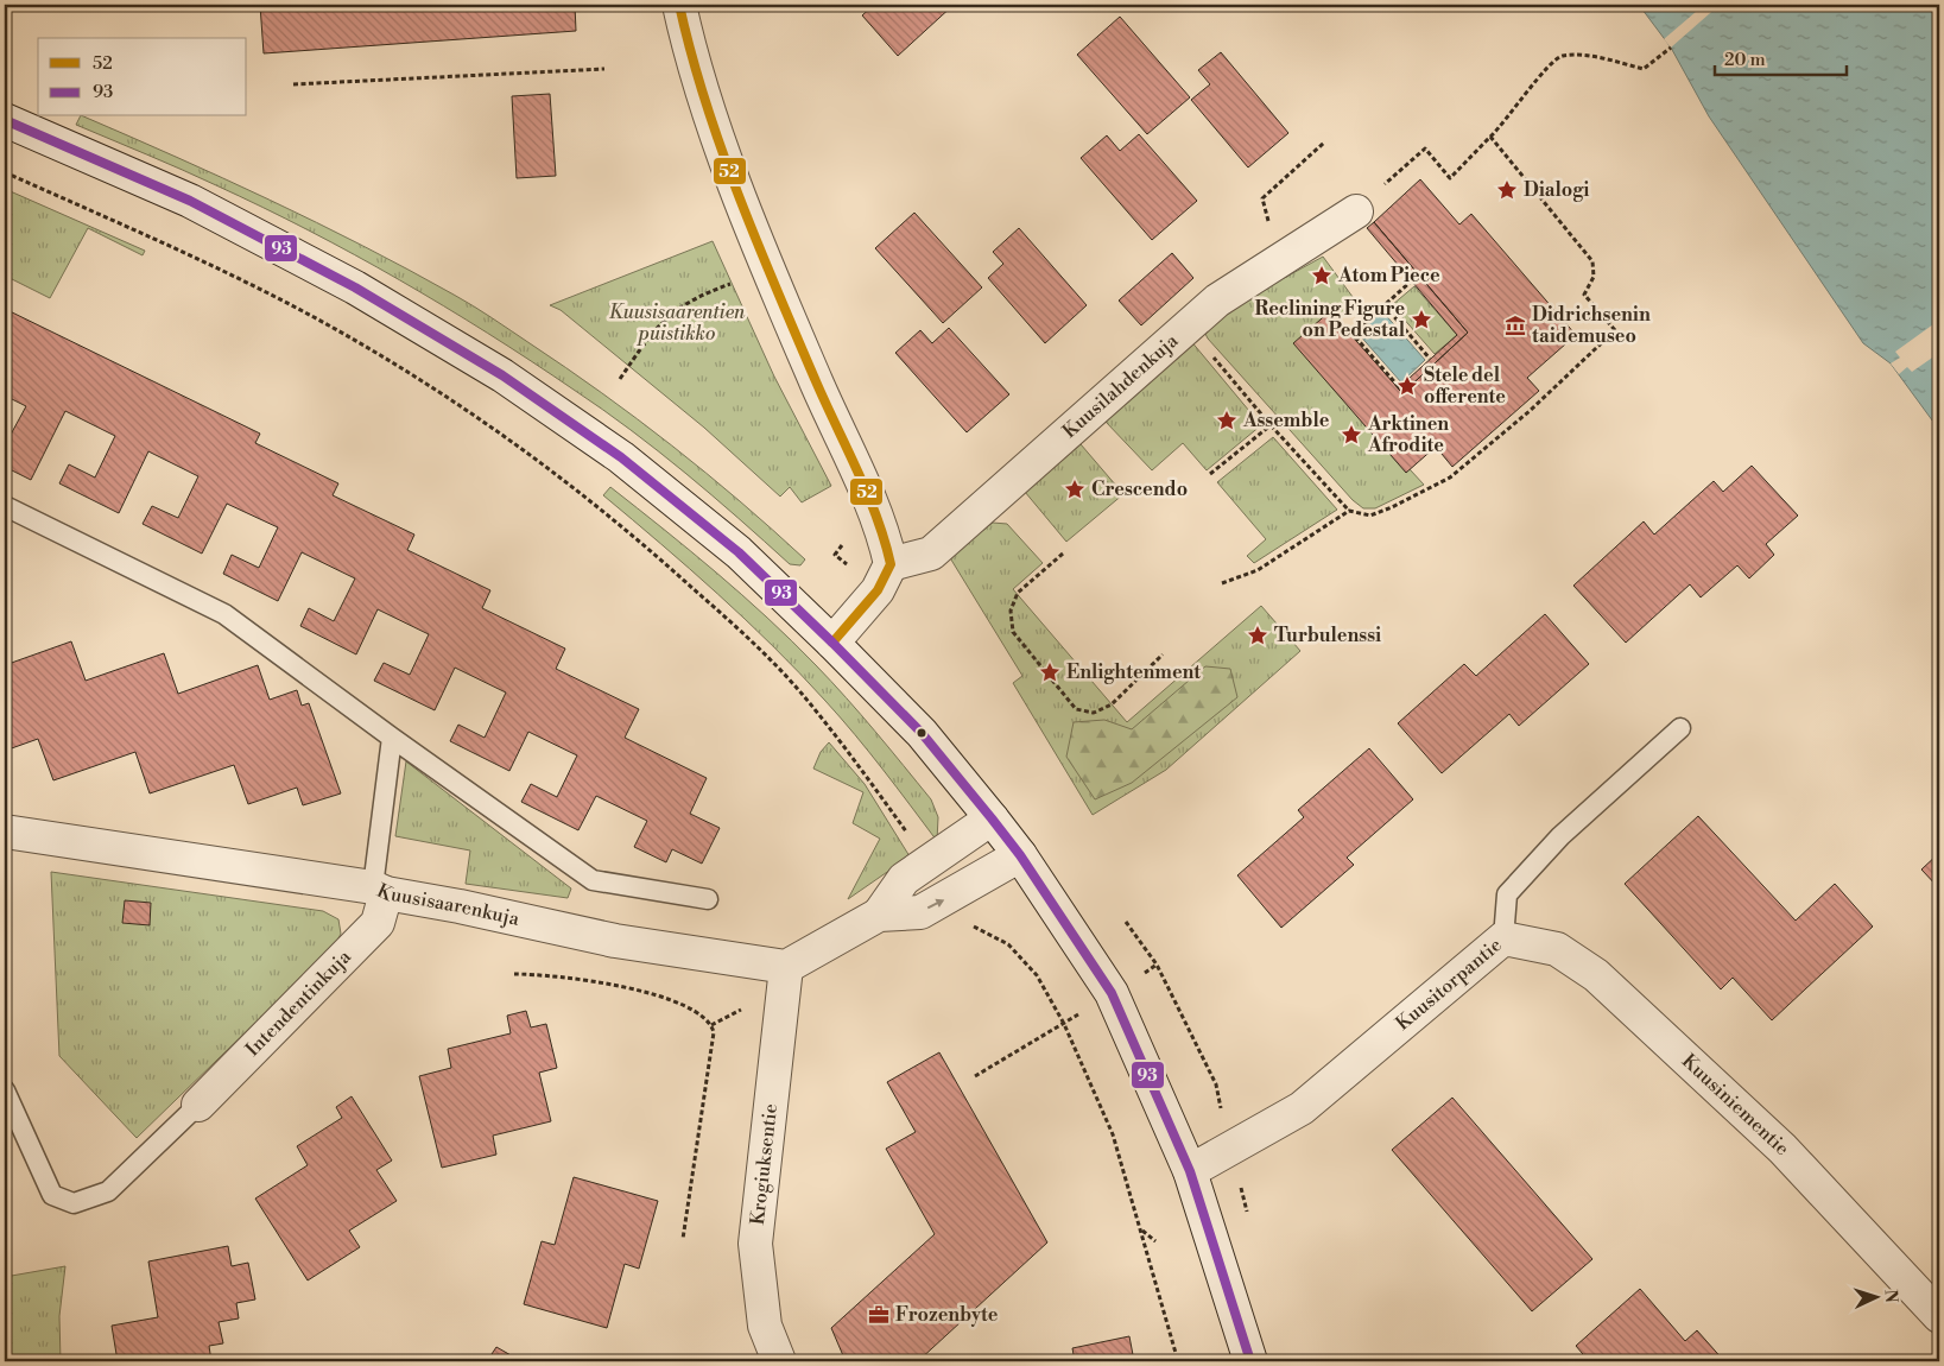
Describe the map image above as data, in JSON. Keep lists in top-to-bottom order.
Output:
{
  "streets": {
    "street": [
      "Kuusilahdenkuja",
      "Kuusisaarenkuja",
      "Kuusitorpantie",
      "Intendentinkuja",
      "Kuusiniementie",
      "Krogiuksentie"
    ]
  },
  "crossings": [
    ["Kuusisaarenkuja", "Intendentinkuja"],
    ["Kuusisaarenkuja", "Krogiuksentie"],
    ["Kuusitorpantie", "Kuusiniementie"]
  ],
  "parks": ["Kuusisaarentien puistikko"],
  "places": {
    "place": [
      "Dialogi",
      "Atom Piece",
      "Reclining Figure on Pedestal",
      "Stele del offerente",
      "Assemble",
      "Arktinen Afrodite",
      "Crescendo",
      "Turbulenssi",
      "Enlightenment"
    ],
    "museum": ["Didrichsenin taidemuseo"],
    "office": ["Frozenbyte"]
  },
  "lines": ["transit line 52", "transit line 93"],
  "legend": ["52", "93"],
  "scale_bar": "20 m",
  "north": "right"
}
